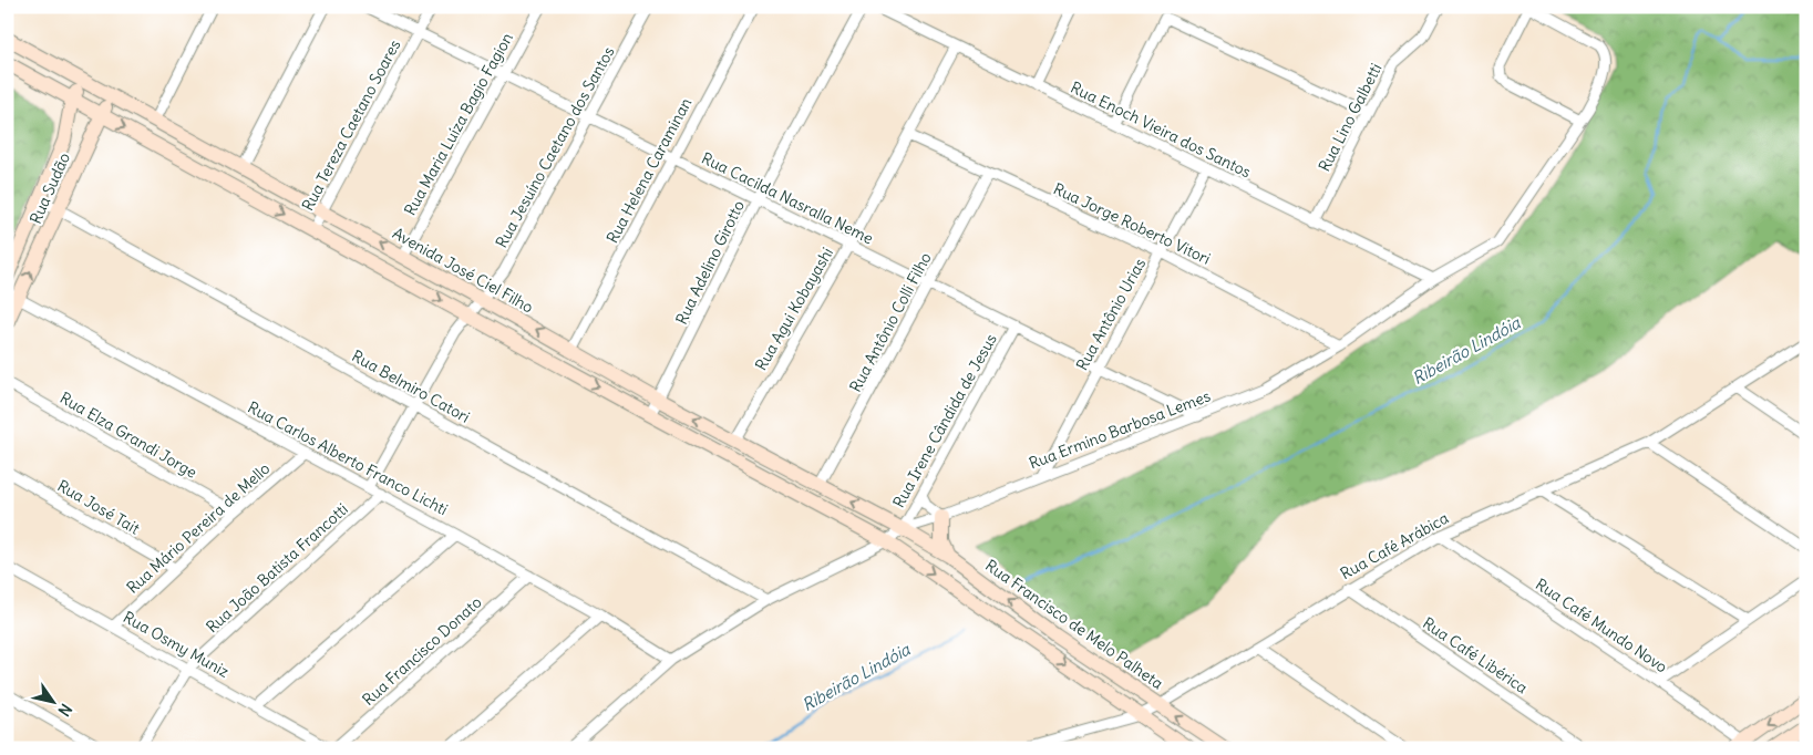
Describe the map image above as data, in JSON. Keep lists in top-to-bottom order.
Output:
{
  "streets": {
    "street": [
      "Rua Lino Galbetti",
      "Rua Maria Luíza Bagio Fagion",
      "Rua Tereza Caetano Soares",
      "Rua Enoch Vieira dos Santos",
      "Rua Jesuíno Caetano dos Santos",
      "Rua Helena Caraminan",
      "Rua Sudão",
      "Rua Cacilda Nasralla Neme",
      "Rua Jorge Roberto Vitori",
      "Rua Adelino Girotto",
      "Avenida José Ciel Filho",
      "Rua Agui Kobayashi",
      "Rua Antônio Urias",
      "Rua Antônio Colli Filho",
      "Rua Belmiro Catori",
      "Rua Irene Cândida de Jesus",
      "Rua Ermino Barbosa Lemes",
      "Rua Elza Grandi Jorge",
      "Rua Carlos Alberto Franco Lichti",
      "Rua José Tait",
      "Rua Mário Pereira de Mello",
      "Rua Café Arábica",
      "Rua João Batista Francotti",
      "Rua Francisco de Melo Palheta",
      "Rua Café Mundo Novo",
      "Rua Osmy Muniz",
      "Rua Francisco Donato",
      "Rua Café Libérica"
    ]
  },
  "crossings": [
    ["Rua Lino Galbetti", "Rua Enoch Vieira dos Santos"],
    ["Rua Maria Luíza Bagio Fagion", "Rua Cacilda Nasralla Neme"],
    ["Rua Maria Luíza Bagio Fagion", "Avenida José Ciel Filho"],
    ["Rua Tereza Caetano Soares", "Rua Cacilda Nasralla Neme"],
    ["Rua Tereza Caetano Soares", "Avenida José Ciel Filho"],
    ["Rua Enoch Vieira dos Santos", "Rua Agui Kobayashi"],
    ["Rua Enoch Vieira dos Santos", "Rua Antônio Urias"],
    ["Rua Enoch Vieira dos Santos", "Rua Ermino Barbosa Lemes"],
    ["Rua Jesuíno Caetano dos Santos", "Rua Cacilda Nasralla Neme"],
    ["Rua Jesuíno Caetano dos Santos", "Avenida José Ciel Filho"],
    ["Rua Jesuíno Caetano dos Santos", "Rua Belmiro Catori"],
    ["Rua Jesuíno Caetano dos Santos", "Rua Carlos Alberto Franco Lichti"],
    ["Rua Helena Caraminan", "Rua Cacilda Nasralla Neme"],
    ["Rua Helena Caraminan", "Avenida José Ciel Filho"],
    ["Rua Sudão", "Avenida José Ciel Filho"],
    ["Rua Sudão", "Rua Belmiro Catori"],
    ["Rua Sudão", "Rua Carlos Alberto Franco Lichti"],
    ["Rua Cacilda Nasralla Neme", "Rua Adelino Girotto"],
    ["Rua Cacilda Nasralla Neme", "Rua Agui Kobayashi"],
    ["Rua Cacilda Nasralla Neme", "Rua Antônio Urias"],
    ["Rua Cacilda Nasralla Neme", "Rua Antônio Colli Filho"],
    ["Rua Cacilda Nasralla Neme", "Rua Irene Cândida de Jesus"],
    ["Rua Cacilda Nasralla Neme", "Rua Ermino Barbosa Lemes"],
    ["Rua Jorge Roberto Vitori", "Rua Agui Kobayashi"],
    ["Rua Jorge Roberto Vitori", "Rua Antônio Urias"],
    ["Rua Jorge Roberto Vitori", "Rua Antônio Colli Filho"],
    ["Rua Jorge Roberto Vitori", "Rua Ermino Barbosa Lemes"],
    ["Rua Adelino Girotto", "Avenida José Ciel Filho"],
    ["Avenida José Ciel Filho", "Rua Agui Kobayashi"],
    ["Avenida José Ciel Filho", "Rua Antônio Colli Filho"],
    ["Avenida José Ciel Filho", "Rua Irene Cândida de Jesus"],
    ["Avenida José Ciel Filho", "Rua Ermino Barbosa Lemes"],
    ["Avenida José Ciel Filho", "Rua Francisco de Melo Palheta"],
    ["Rua Antônio Urias", "Rua Ermino Barbosa Lemes"],
    ["Rua Belmiro Catori", "Rua Ermino Barbosa Lemes"],
    ["Rua Irene Cândida de Jesus", "Rua Ermino Barbosa Lemes"],
    ["Rua Irene Cândida de Jesus", "Rua Francisco de Melo Palheta"],
    ["Rua Ermino Barbosa Lemes", "Rua Carlos Alberto Franco Lichti"],
    ["Rua Ermino Barbosa Lemes", "Rua Francisco de Melo Palheta"],
    ["Rua Elza Grandi Jorge", "Rua Mário Pereira de Mello"],
    ["Rua Carlos Alberto Franco Lichti", "Rua Mário Pereira de Mello"],
    ["Rua Carlos Alberto Franco Lichti", "Rua João Batista Francotti"],
    ["Rua Carlos Alberto Franco Lichti", "Rua Francisco Donato"],
    ["Rua José Tait", "Rua Mário Pereira de Mello"],
    ["Rua Mário Pereira de Mello", "Rua Osmy Muniz"],
    ["Rua Café Arábica", "Rua Francisco de Melo Palheta"],
    ["Rua Café Arábica", "Rua Café Mundo Novo"],
    ["Rua Café Arábica", "Rua Café Libérica"],
    ["Rua João Batista Francotti", "Rua Osmy Muniz"]
  ],
  "water": ["Ribeirão Lindóia"],
  "north": "bottom right"
}
